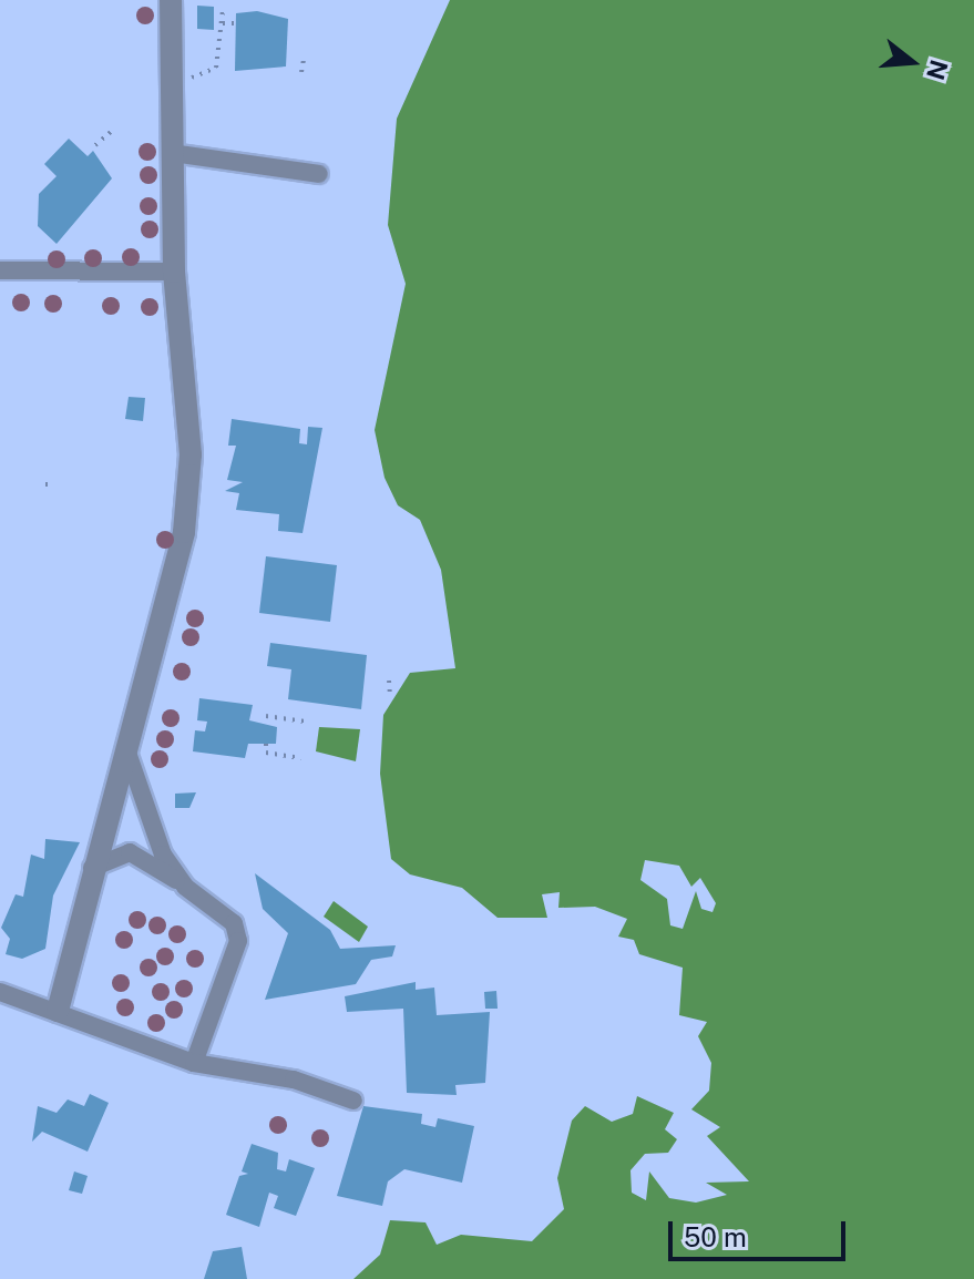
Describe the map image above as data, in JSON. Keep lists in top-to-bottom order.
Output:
{
  "scale_bar": "50 m",
  "north": "right"
}
